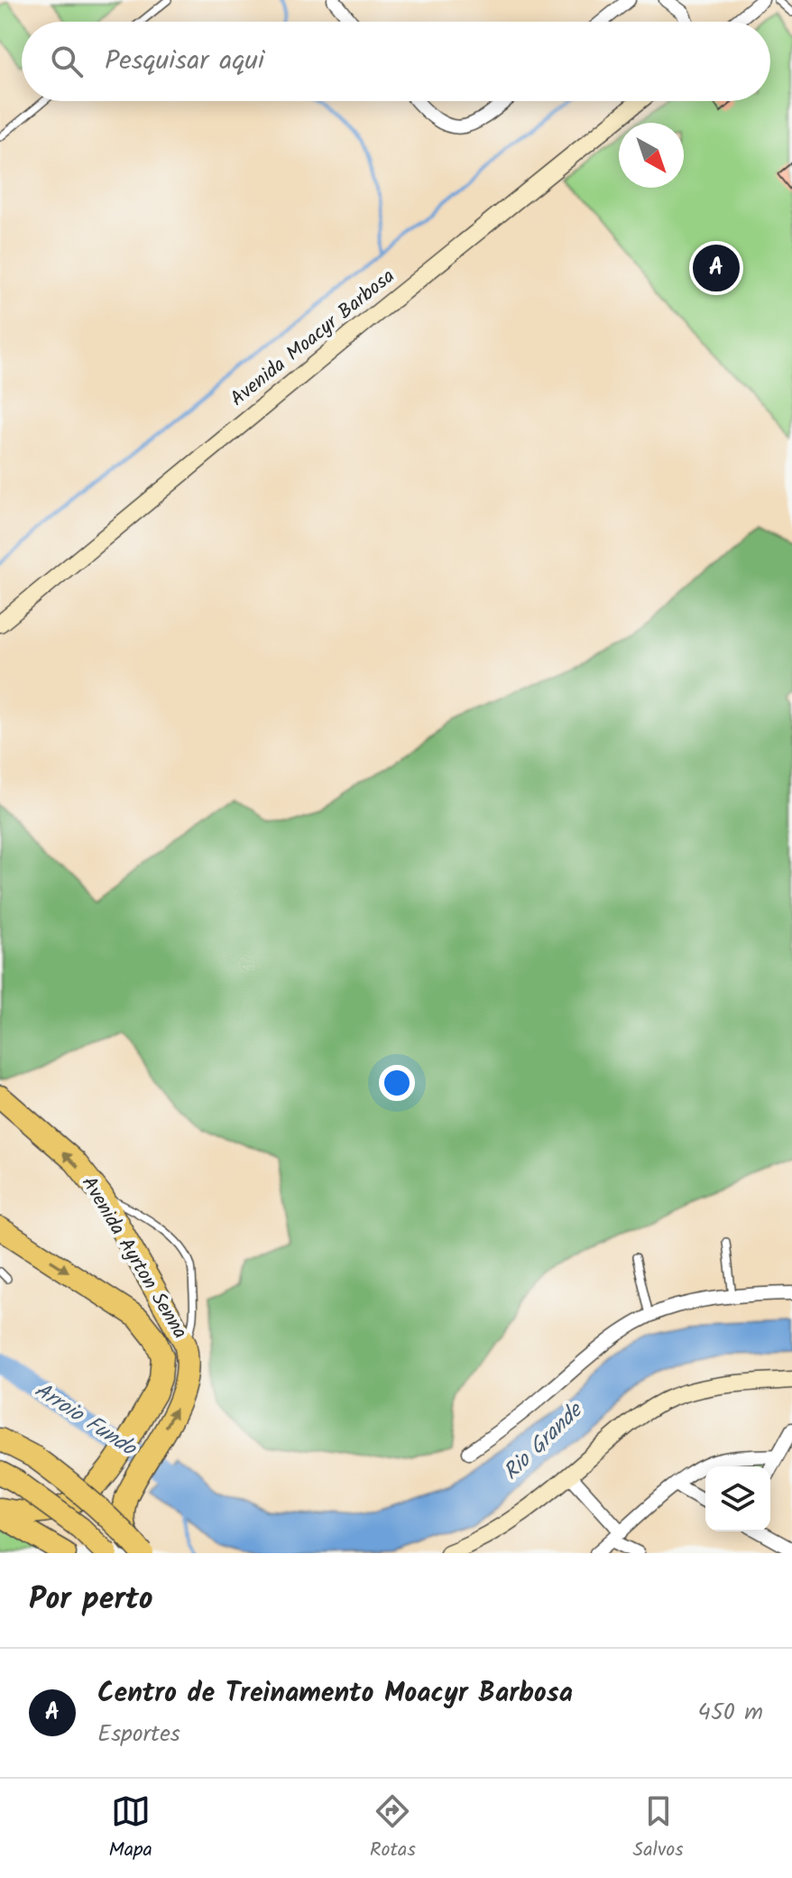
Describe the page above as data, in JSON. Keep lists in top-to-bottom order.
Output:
{
  "streets": {
    "highway": ["Avenida Ayrton Senna"],
    "street": ["Avenida Moacyr Barbosa"]
  },
  "one_way": ["Avenida Ayrton Senna"],
  "water": ["Arroio Fundo", "Rio Grande"],
  "north": "bottom right",
  "page": {
    "search": "Pesquisar aqui",
    "pins": "A",
    "heading": "Por perto",
    "list": [
      {
        "mark": "A",
        "name": "Centro de Treinamento Moacyr Barbosa",
        "note": "Esportes",
        "value": "450 m"
      }
    ],
    "nav": ["Mapa", "Rotas", "Salvos"]
  }
}
